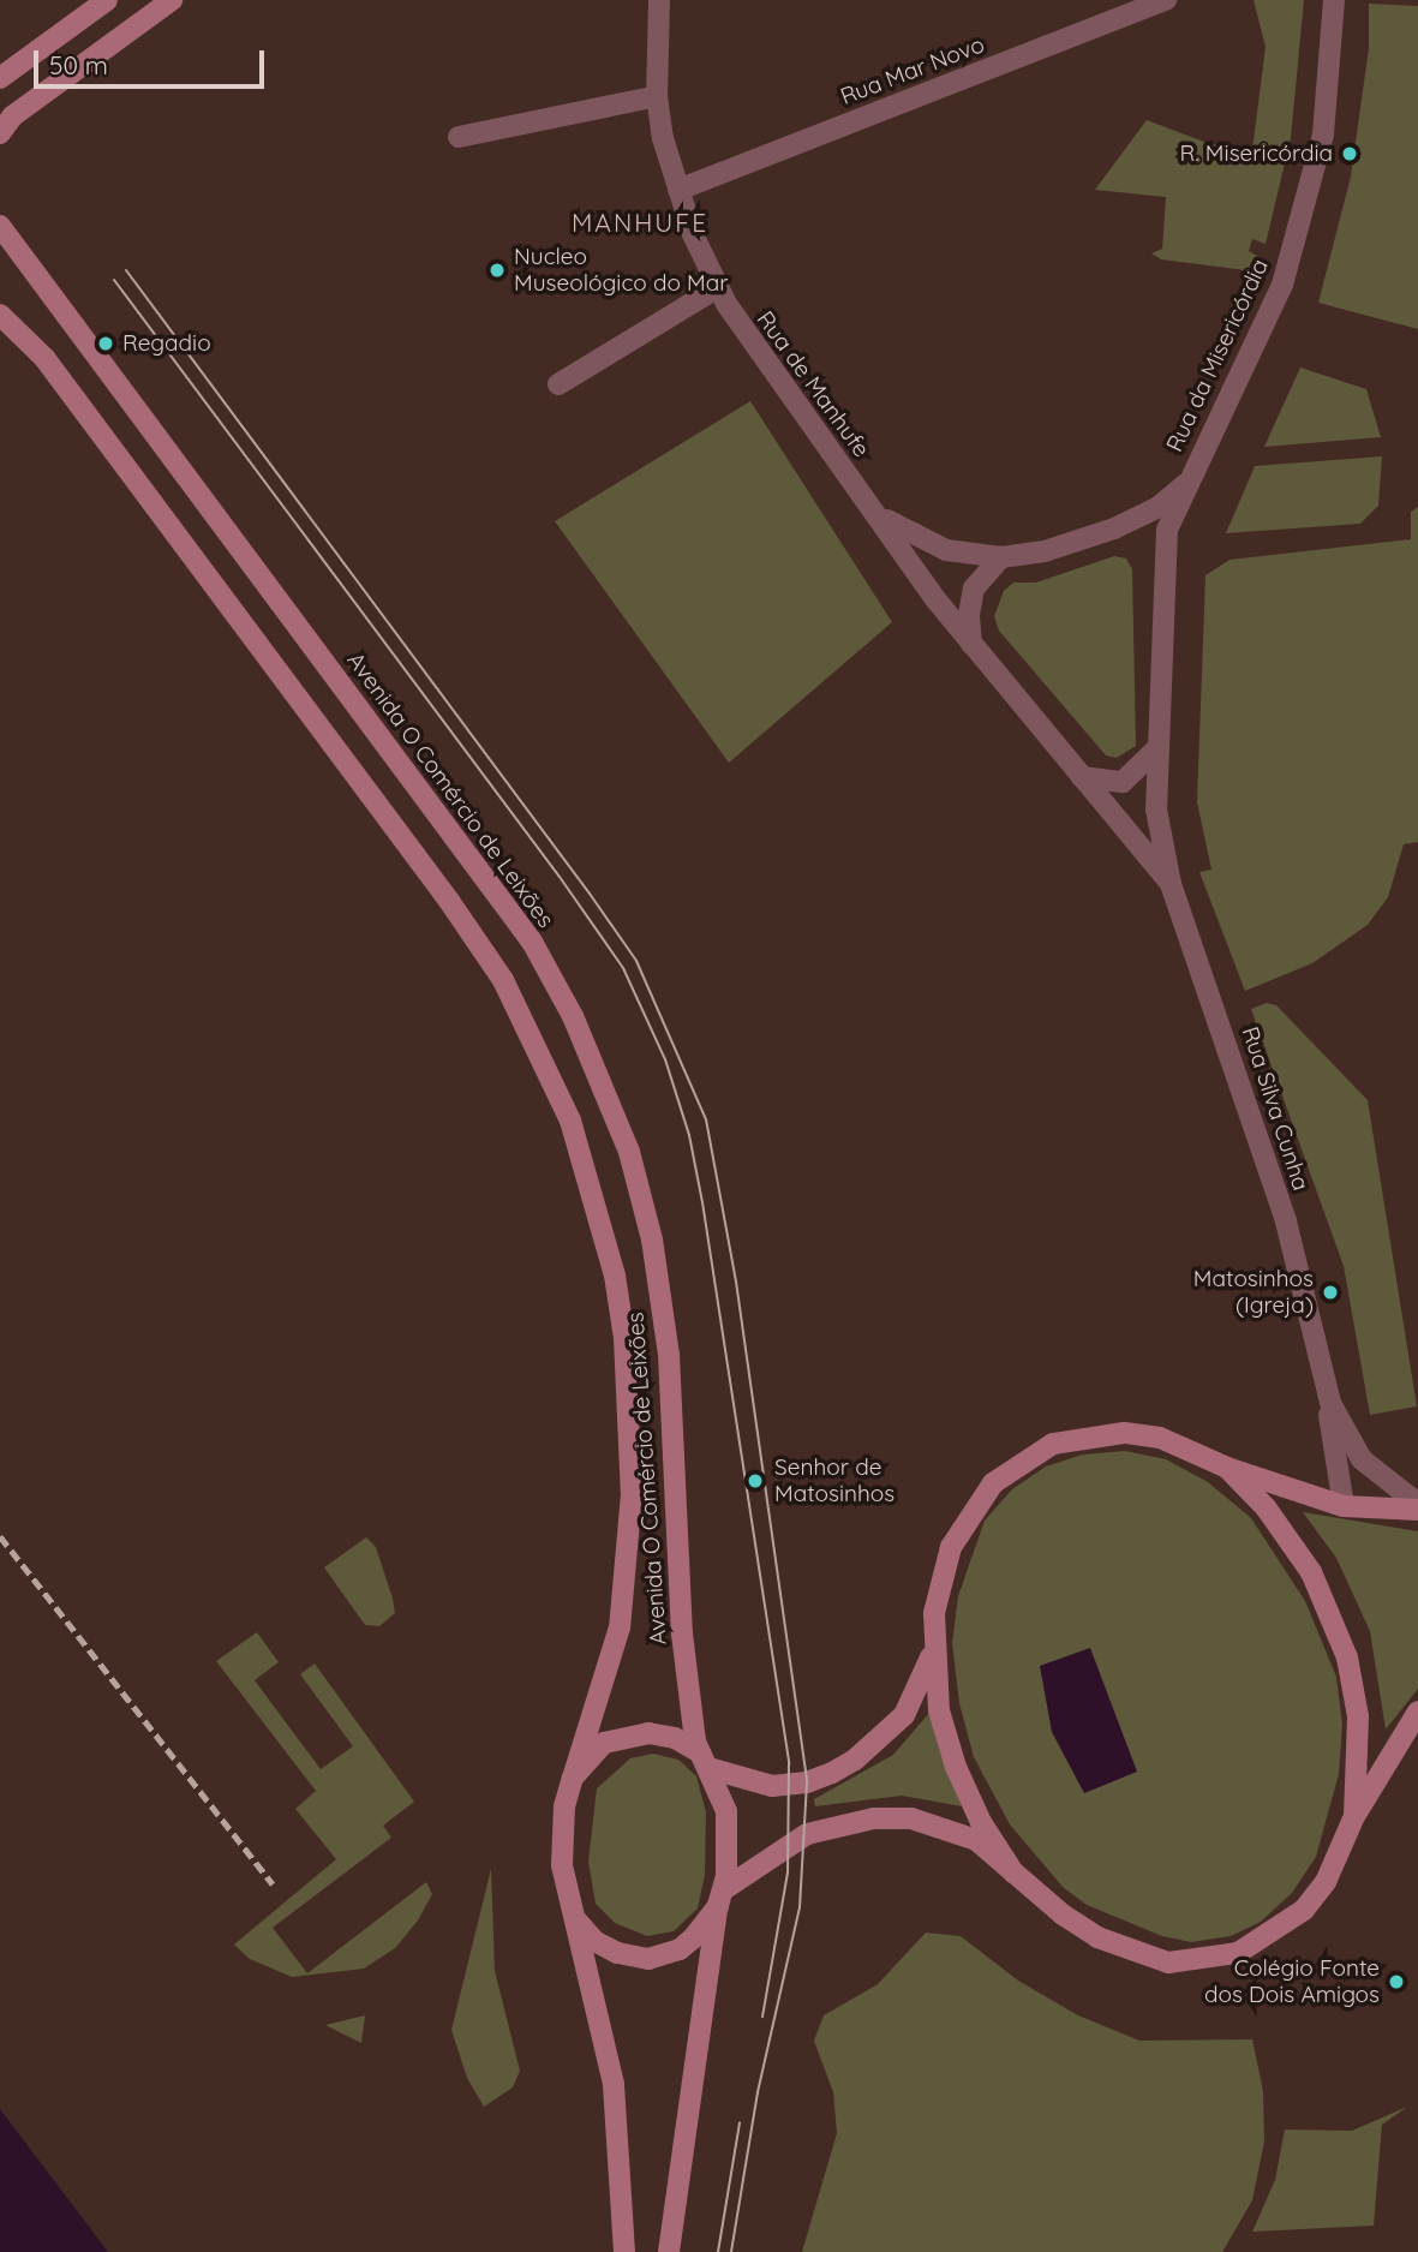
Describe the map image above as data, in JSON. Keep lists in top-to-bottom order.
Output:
{
  "streets": {
    "main road": ["Avenida O Comércio de Leixões"],
    "street": [
      "Rua Mar Novo",
      "Rua da Misericórdia",
      "Rua de Manhufe",
      "Rua Silva Cunha"
    ]
  },
  "crossings": [
    ["Rua Mar Novo", "Rua de Manhufe"],
    ["Rua da Misericórdia", "Rua Silva Cunha"],
    ["Rua de Manhufe", "Rua Silva Cunha"]
  ],
  "districts": ["MANHUFE"],
  "places": [
    "R. Misericórdia",
    "Nucleo Museológico do Mar",
    "Regadio",
    "Matosinhos (Igreja)",
    "Senhor de Matosinhos",
    "Colégio Fonte dos Dois Amigos"
  ],
  "scale_bar": "50 m"
}
